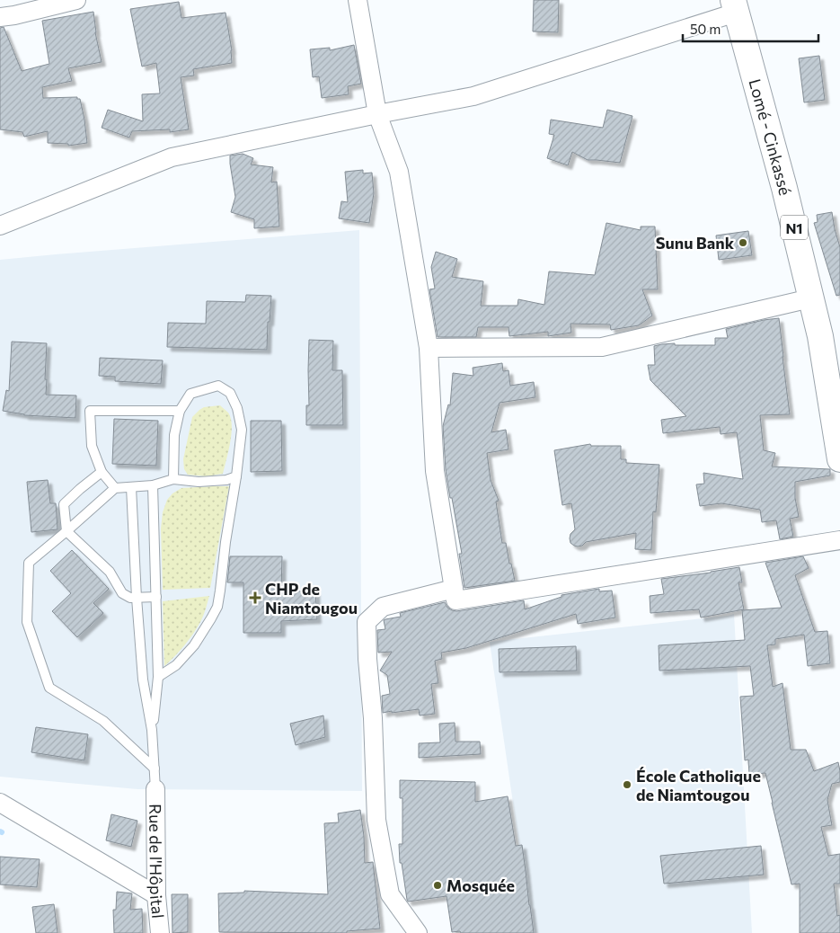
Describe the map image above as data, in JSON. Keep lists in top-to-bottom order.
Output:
{
  "streets": {
    "highway": ["Lomé - Cinkassé", "N1"],
    "street": ["Rue de l'Hôpital"]
  },
  "places": {
    "other": ["Sunu Bank", "École Catholique de Niamtougou", "Mosquée"],
    "health": ["CHP de Niamtougou"]
  },
  "scale_bar": "50 m"
}
